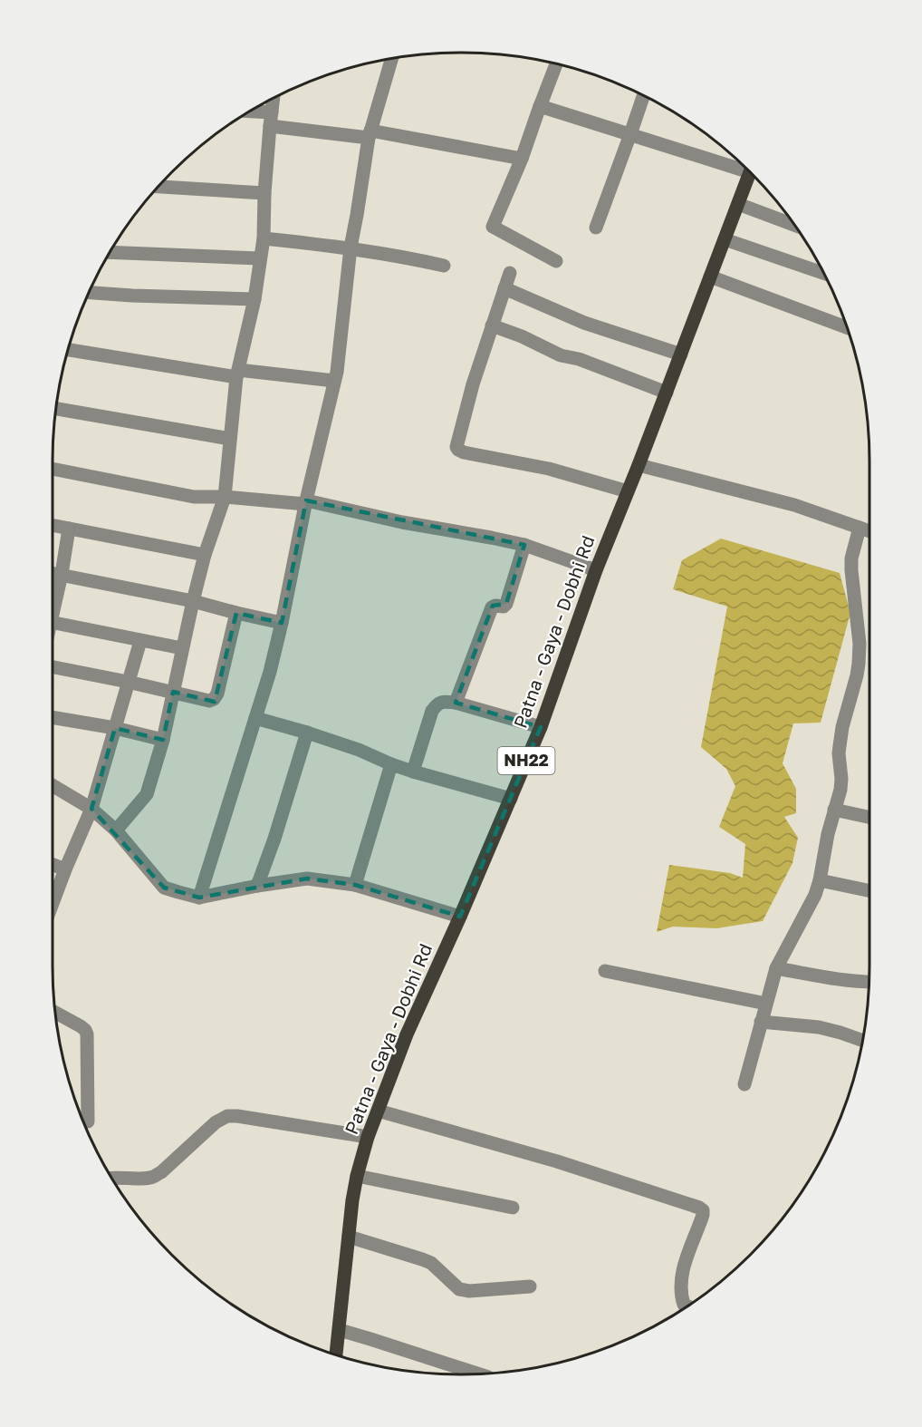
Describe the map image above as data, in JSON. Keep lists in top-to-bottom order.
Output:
{
  "streets": {
    "main road": ["Patna - Gaya - Dobhi Rd", "NH22"]
  }
}
